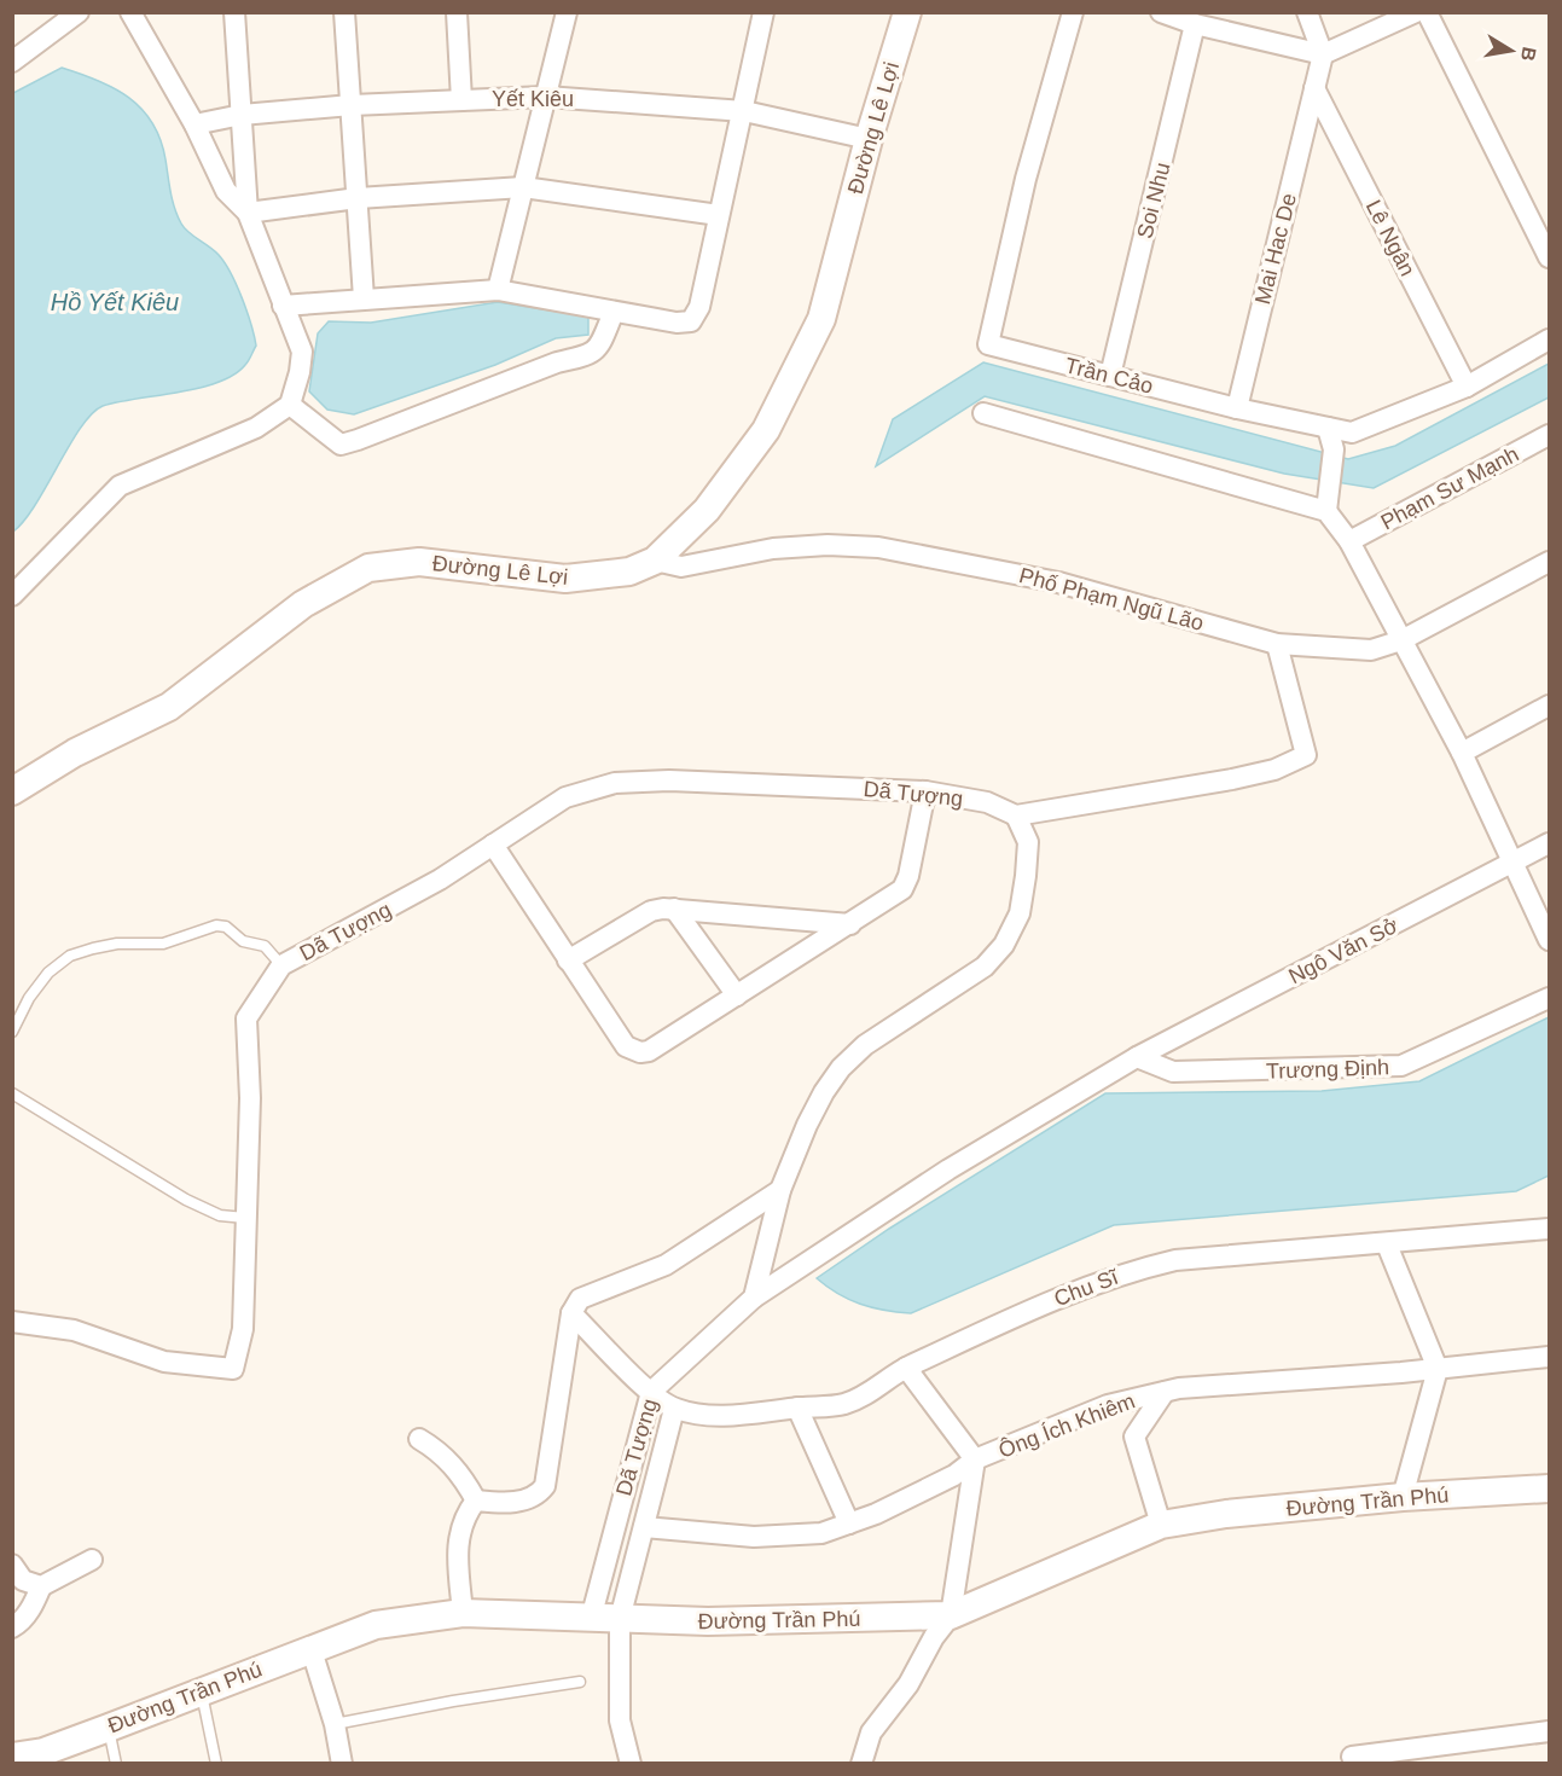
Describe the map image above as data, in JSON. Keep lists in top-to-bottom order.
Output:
{
  "streets": {
    "main road": ["Đường Lê Lợi", "Đường Trần Phú"],
    "street": [
      "Yết Kiêu",
      "Soi Nhu",
      "Lê Ngân",
      "Mai Hac De",
      "Trần Cảo",
      "Phạm Sư Mạnh",
      "Phố Phạm Ngũ Lão",
      "Dã Tượng",
      "Ngô Văn Sở",
      "Trương Định",
      "Chu Sĩ",
      "Ông Ích Khiêm"
    ]
  },
  "crossings": [
    ["Yết Kiêu", "Đường Lê Lợi"],
    ["Đường Lê Lợi", "Phố Phạm Ngũ Lão"],
    ["Soi Nhu", "Trần Cảo"],
    ["Lê Ngân", "Mai Hac De"],
    ["Lê Ngân", "Trần Cảo"],
    ["Mai Hac De", "Trần Cảo"],
    ["Dã Tượng", "Ngô Văn Sở"],
    ["Dã Tượng", "Chu Sĩ"],
    ["Dã Tượng", "Đường Trần Phú"],
    ["Ngô Văn Sở", "Trương Định"]
  ],
  "water": ["Hồ Yết Kiêu"],
  "north": "right"
}
